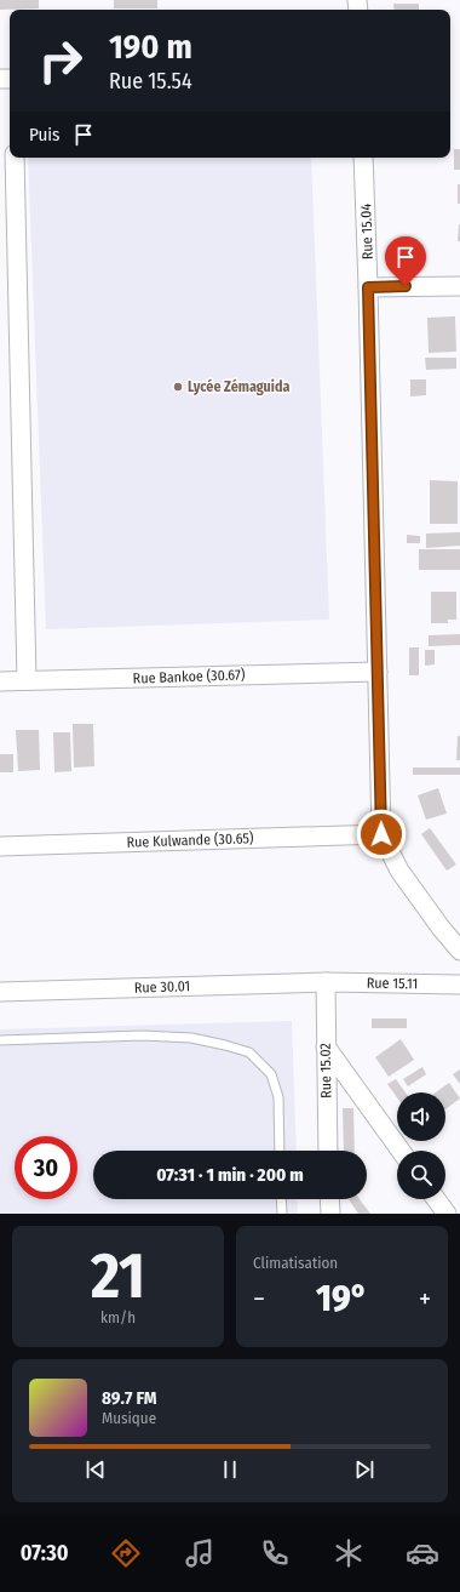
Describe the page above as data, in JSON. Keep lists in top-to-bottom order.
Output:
{
  "streets": {
    "street": [
      "Rue 15.04",
      "Rue Bankoe (30.67)",
      "Rue Kulwande (30.65)",
      "Rue 15.11",
      "Rue 30.01",
      "Rue 15.02"
    ]
  },
  "crossings": [
    ["Rue 15.04", "Rue Bankoe (30.67)"],
    ["Rue 15.04", "Rue Kulwande (30.65)"],
    ["Rue 15.11", "Rue 30.01"],
    ["Rue 15.11", "Rue 15.02"],
    ["Rue 30.01", "Rue 15.02"]
  ],
  "places": ["Lycée Zémaguida"],
  "page": {
    "turn": ["190 m", "Rue 15.54"],
    "then": "Puis",
    "limit": "30",
    "trip": "07:31 · 1 min · 200 m",
    "tile": [
      ["21", "km/h"],
      "Climatisation"
    ],
    "heat": ["−", "19°", "+"],
    "song": ["89.7 FM", "Musique"],
    "tabs": "07:30"
  }
}
